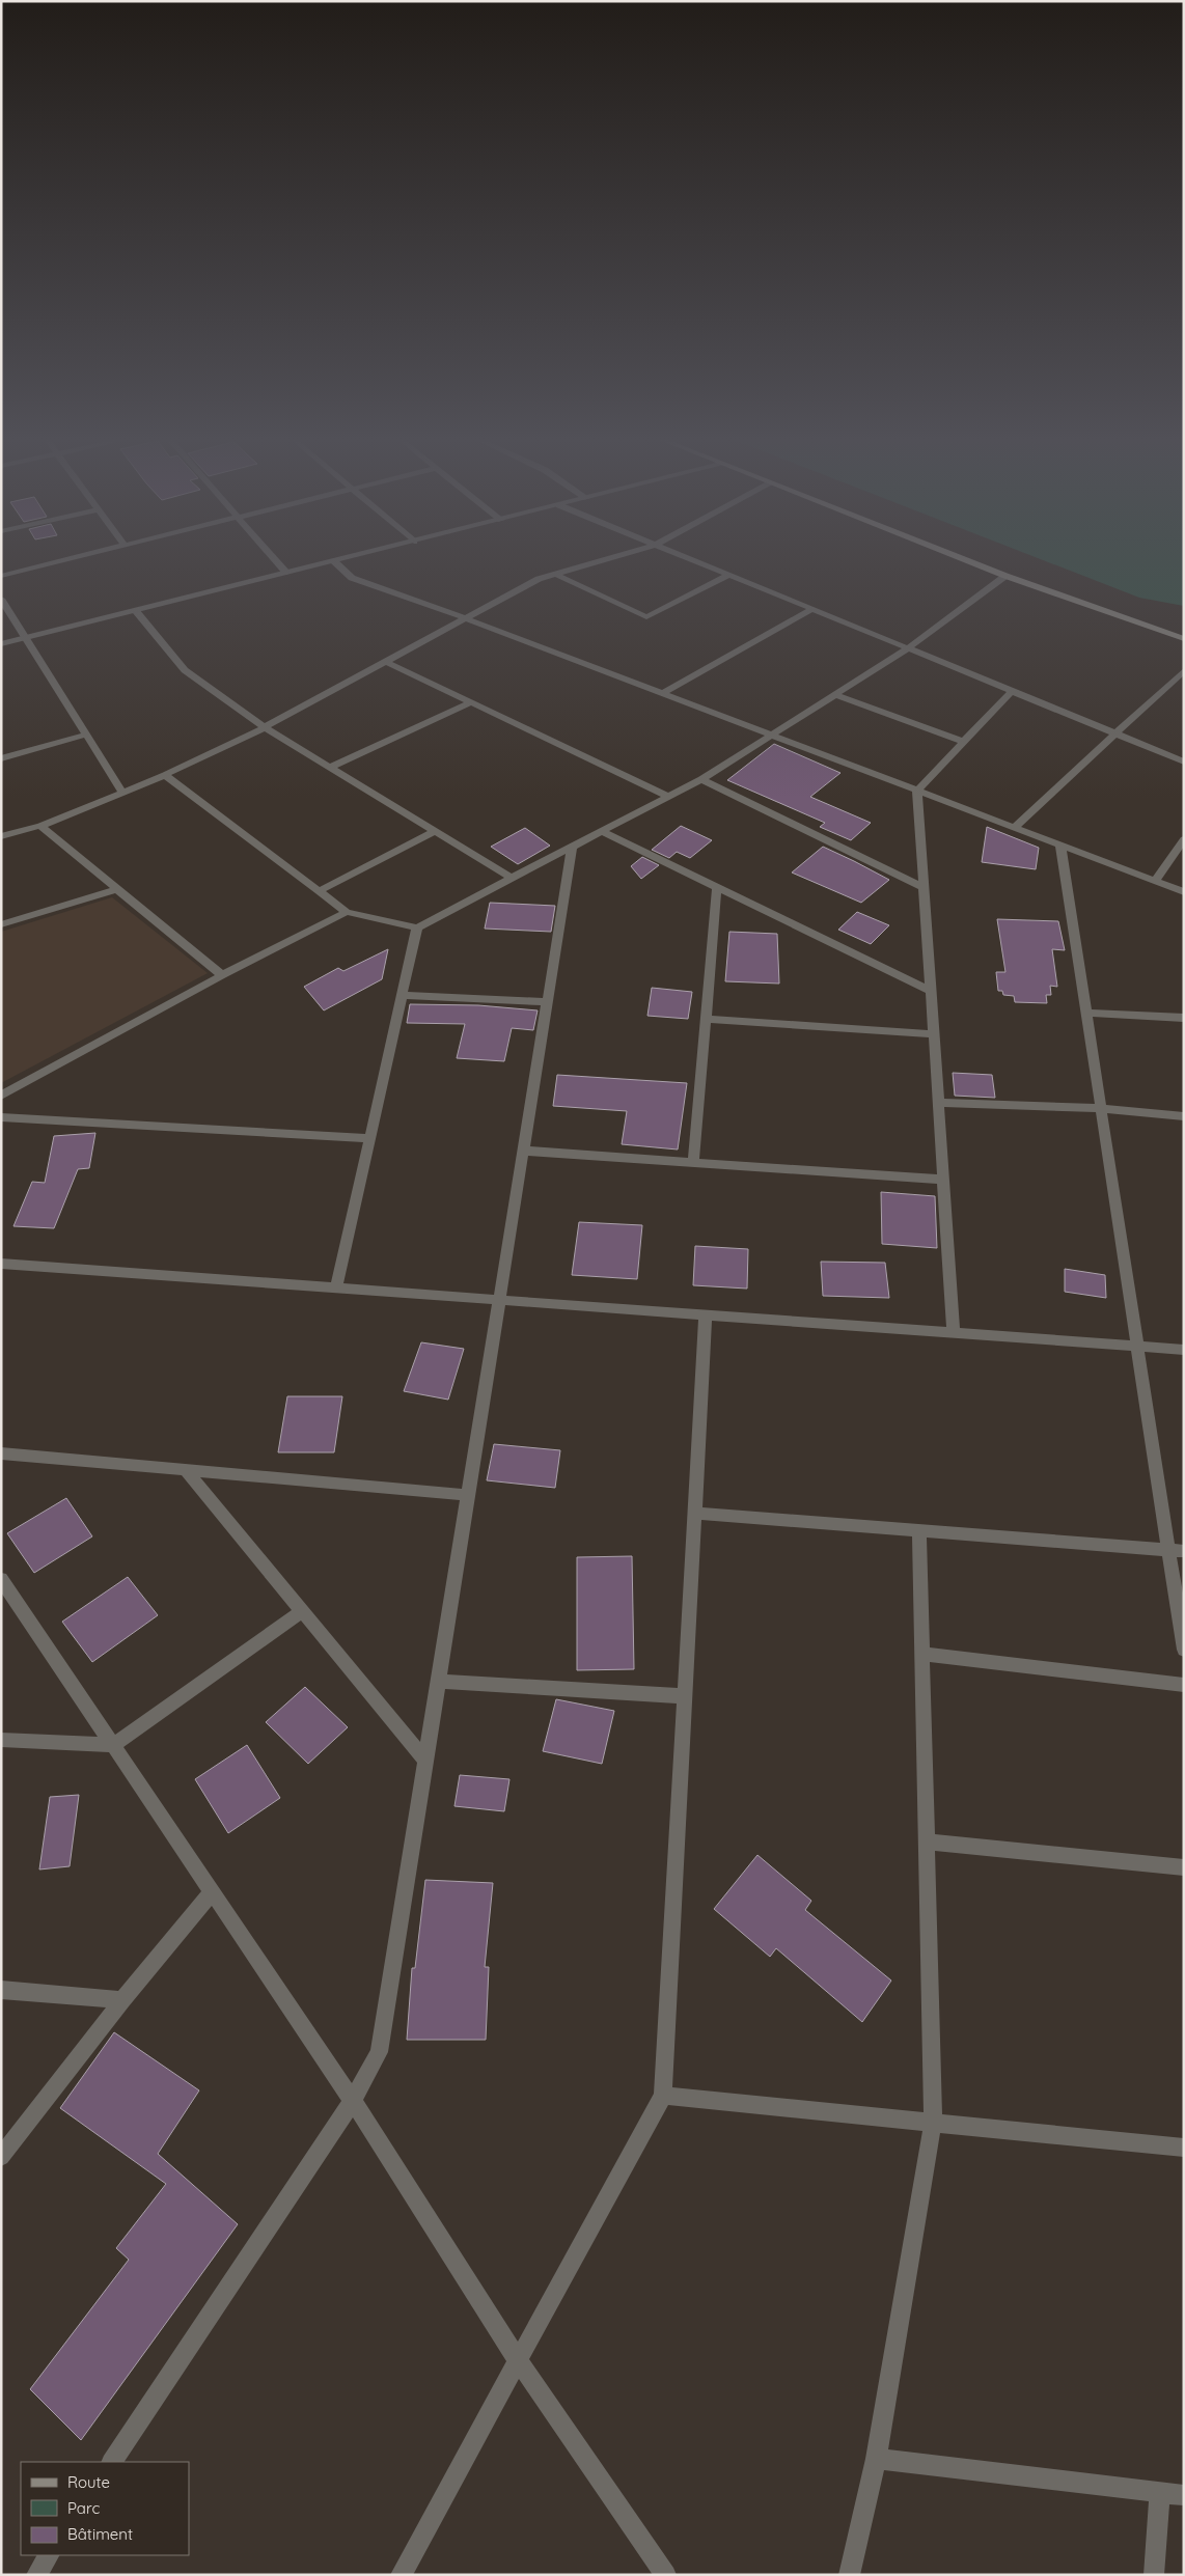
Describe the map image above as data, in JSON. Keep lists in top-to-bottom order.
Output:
{
  "legend": ["Route", "Parc", "Bâtiment"]
}
